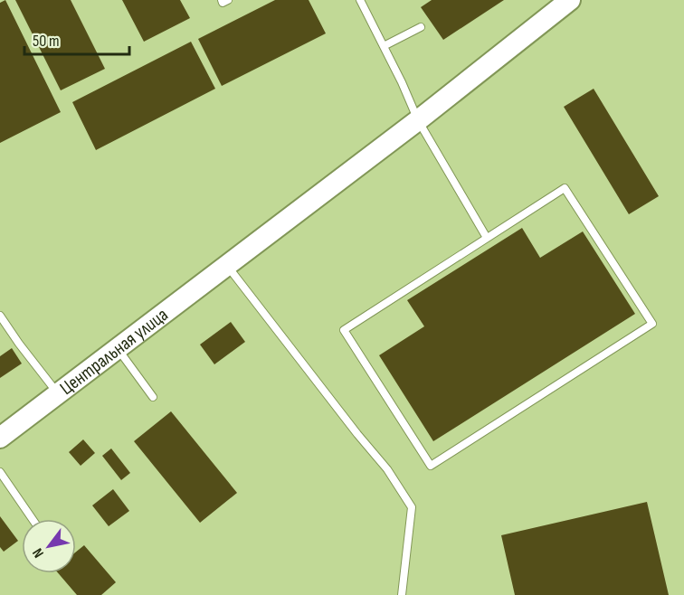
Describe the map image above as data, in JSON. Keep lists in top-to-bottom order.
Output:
{
  "streets": {
    "main road": ["Центральная улица"]
  },
  "scale_bar": "50 m",
  "north": "bottom left"
}
